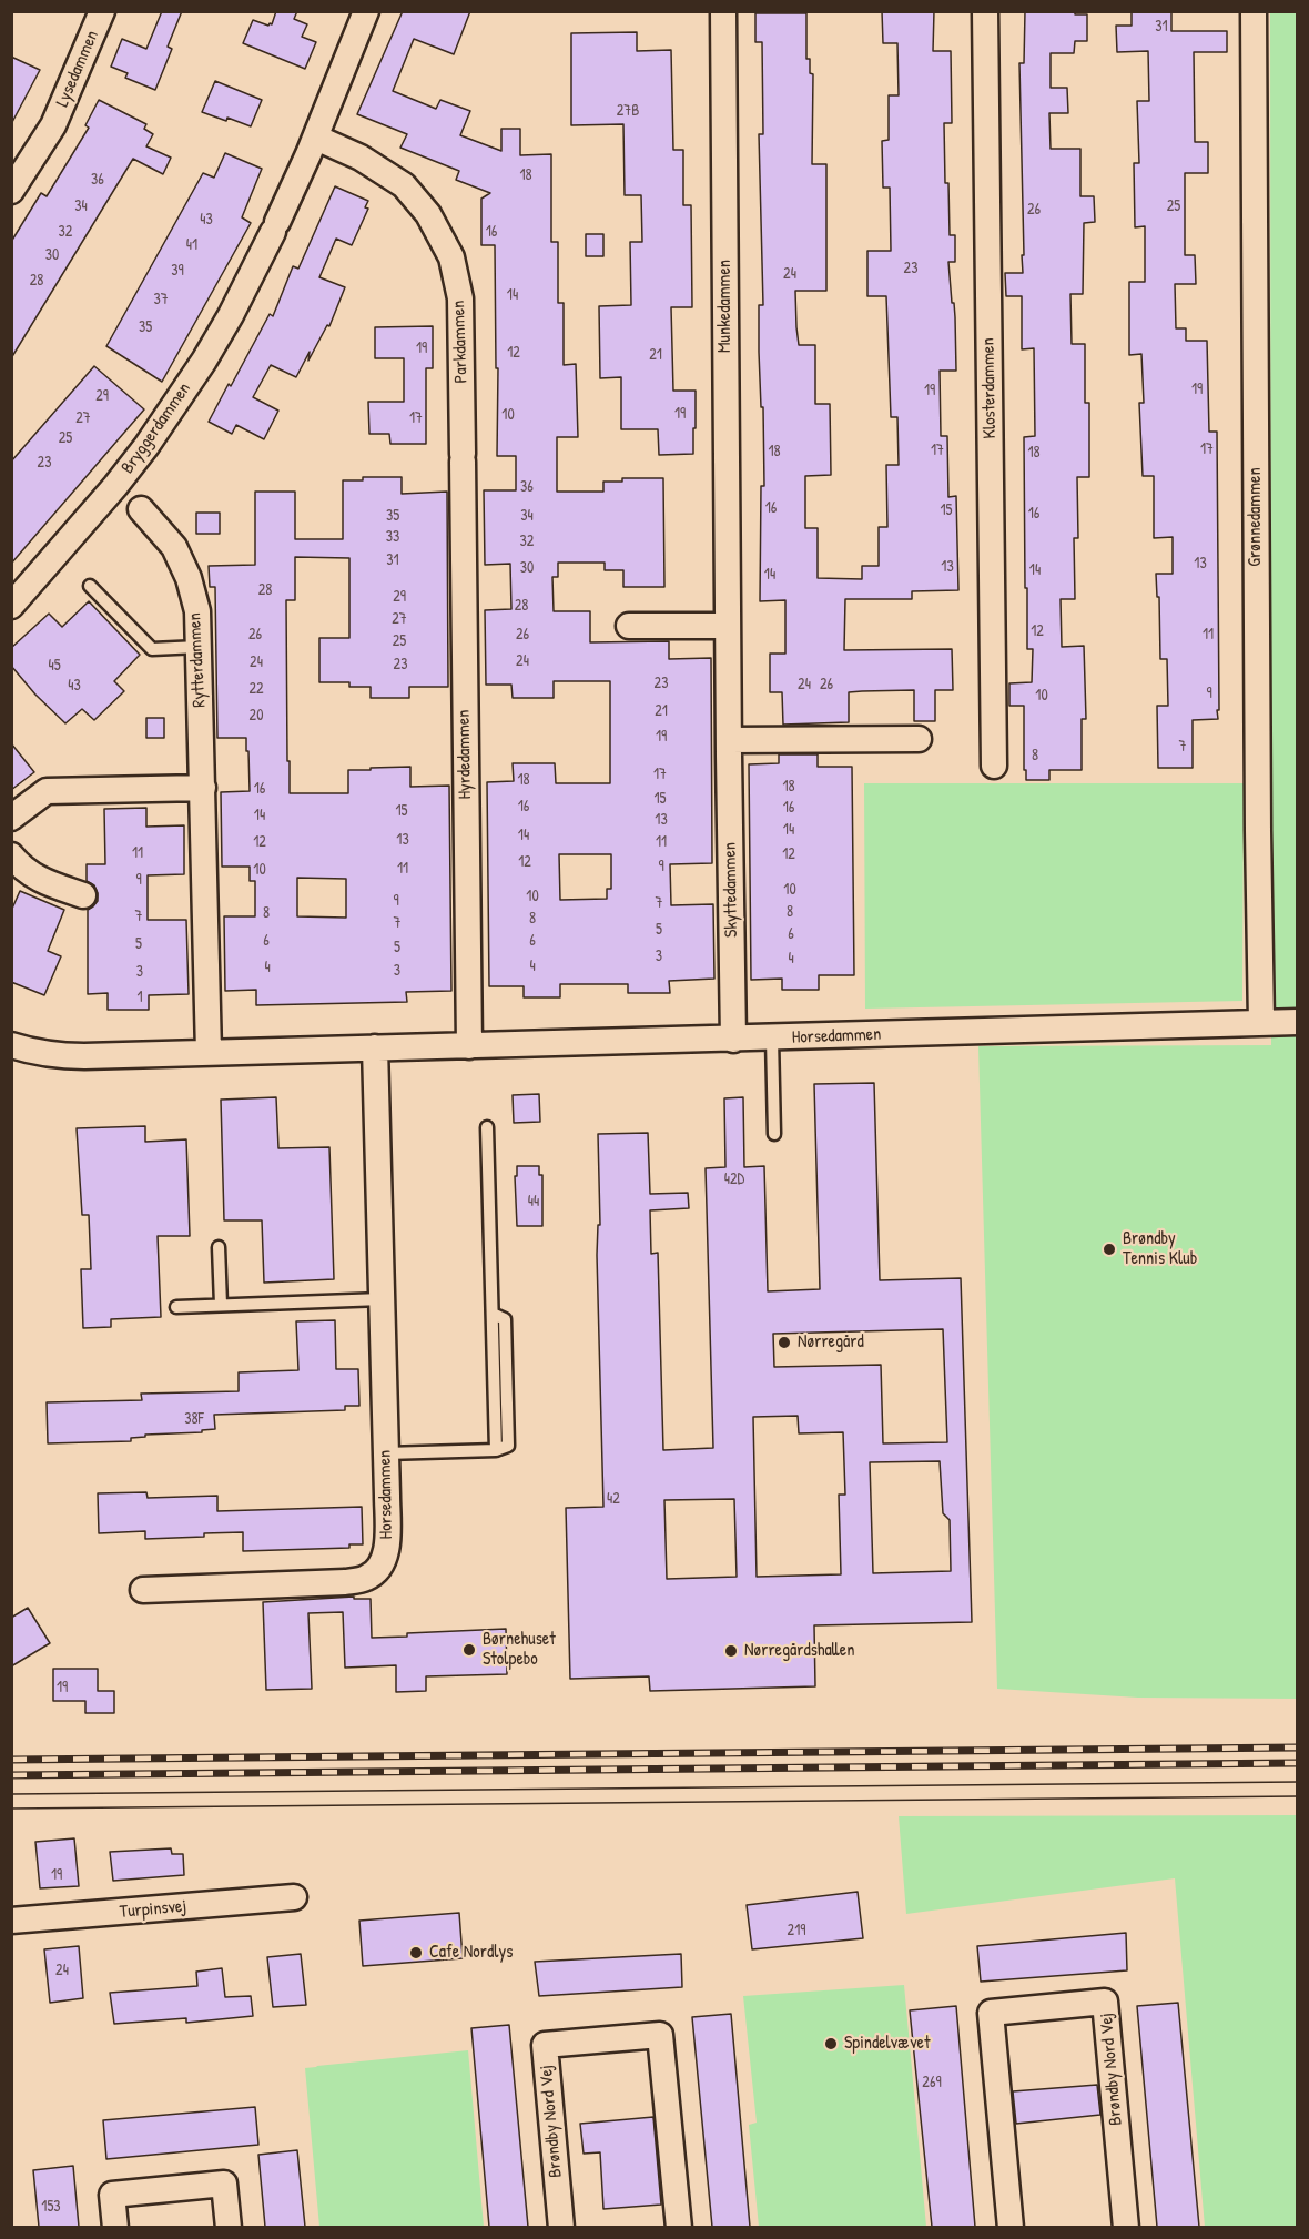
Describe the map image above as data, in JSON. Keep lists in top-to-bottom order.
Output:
{
  "streets": {
    "street": [
      "Lysedammen",
      "Munkedammen",
      "Parkdammen",
      "Klosterdammen",
      "Bryggerdammen",
      "Grønnedammen",
      "Rytterdammen",
      "Hyrdedammen",
      "Skyttedammen",
      "Horsedammen",
      "Turpinsvej",
      "Brøndby Nord Vej"
    ]
  },
  "crossings": [
    ["Munkedammen", "Skyttedammen"],
    ["Parkdammen", "Bryggerdammen"],
    ["Parkdammen", "Hyrdedammen"],
    ["Grønnedammen", "Horsedammen"],
    ["Rytterdammen", "Horsedammen"],
    ["Hyrdedammen", "Horsedammen"],
    ["Skyttedammen", "Horsedammen"]
  ],
  "places": [
    "Brøndby Tennis Klub",
    "Nørregård",
    "Børnehuset Stolpebo",
    "Nørregårdshallen",
    "Cafe Nordlys",
    "Spindelvævet"
  ],
  "house_numbers": [
    "31",
    "27B",
    "18",
    "36",
    "34",
    "25",
    "26",
    "43",
    "32",
    "16",
    "41",
    "30",
    "23",
    "39",
    "24",
    "28",
    "14",
    "37",
    "35",
    "19",
    "12",
    "21",
    "19",
    "19",
    "29",
    "19",
    "10",
    "27",
    "17",
    "25",
    "17",
    "17",
    "18",
    "18",
    "23",
    "36",
    "16",
    "15",
    "16",
    "35",
    "34",
    "33",
    "32",
    "31",
    "13",
    "13",
    "30",
    "14",
    "14",
    "28",
    "29",
    "28",
    "27",
    "12",
    "26",
    "26",
    "11",
    "25",
    "24",
    "24",
    "23",
    "45",
    "23",
    "24",
    "26",
    "43",
    "22",
    "9",
    "10",
    "21",
    "20",
    "19",
    "7",
    "8",
    "17",
    "18",
    "18",
    "16",
    "15",
    "16",
    "16",
    "15",
    "14",
    "13",
    "14",
    "14",
    "13",
    "12",
    "11",
    "11",
    "12",
    "12",
    "9",
    "11",
    "10",
    "9",
    "10",
    "10",
    "9",
    "7",
    "8",
    "8",
    "7",
    "8",
    "7",
    "5",
    "6",
    "6",
    "6",
    "5",
    "5",
    "3",
    "4",
    "4",
    "4",
    "3",
    "3",
    "1",
    "42D",
    "44",
    "38F",
    "42",
    "19",
    "19",
    "219",
    "24",
    "269",
    "153"
  ]
}
